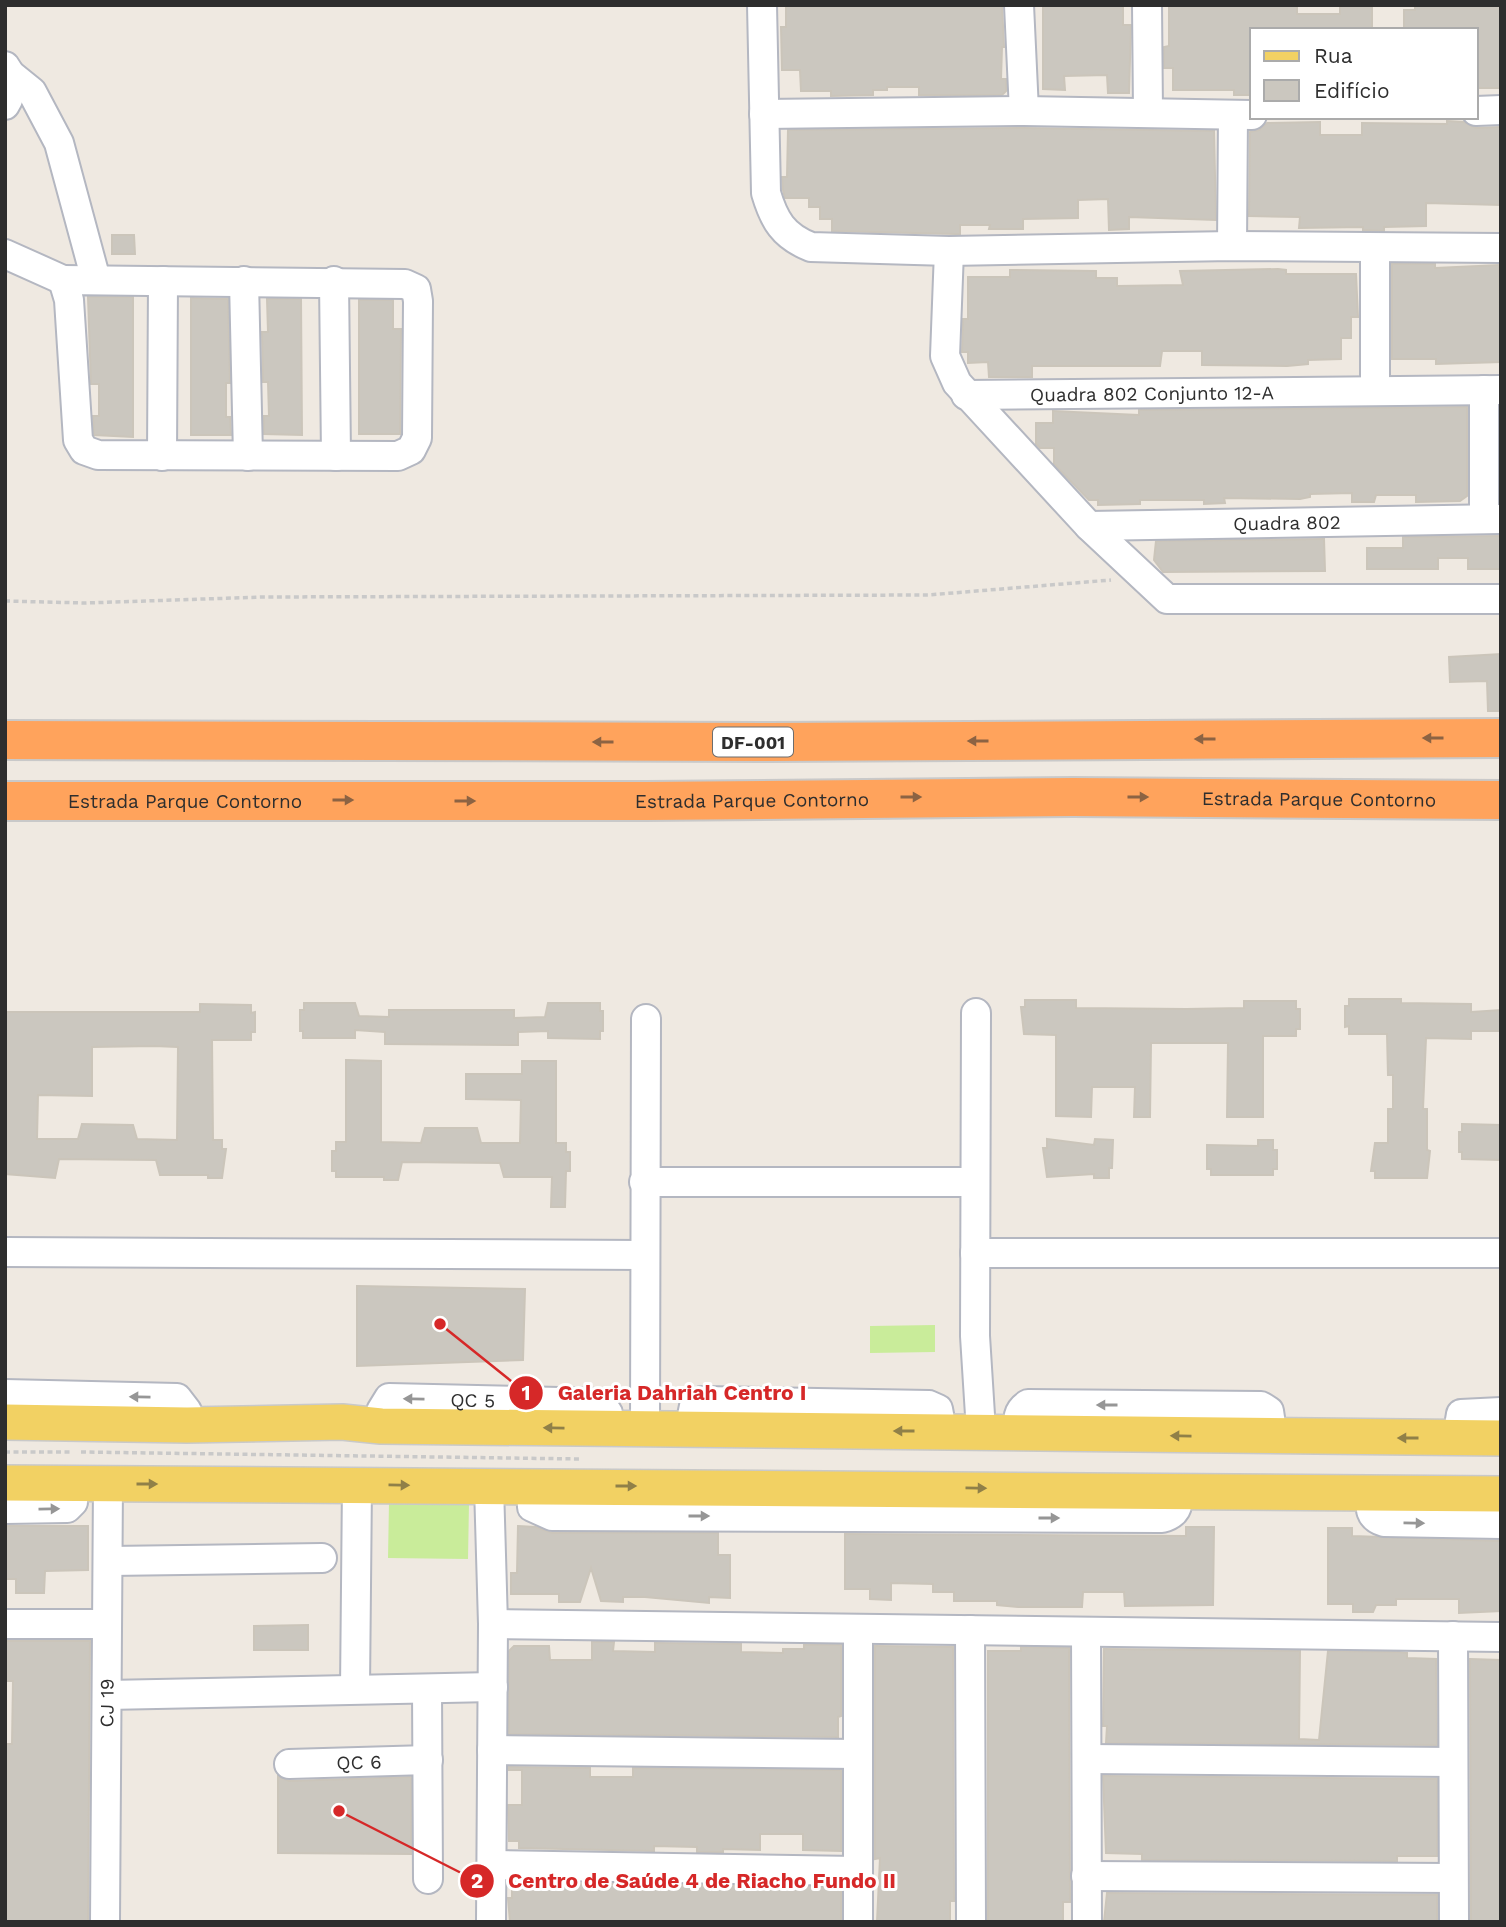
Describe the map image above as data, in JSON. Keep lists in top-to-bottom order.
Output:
{
  "streets": {
    "highway": ["DF-001", "Estrada Parque Contorno"],
    "street": [
      "Quadra 802 Conjunto 12-A",
      "Quadra 802",
      "CJ 19",
      "QC 6"
    ]
  },
  "crossings": [
    ["Quadra 802 Conjunto 12-A", "Quadra 802"]
  ],
  "places": ["Galeria Dahriah Centro I", "Centro de Saúde 4 de Riacho Fundo II"],
  "legend": ["Rua", "Edifício"]
}
